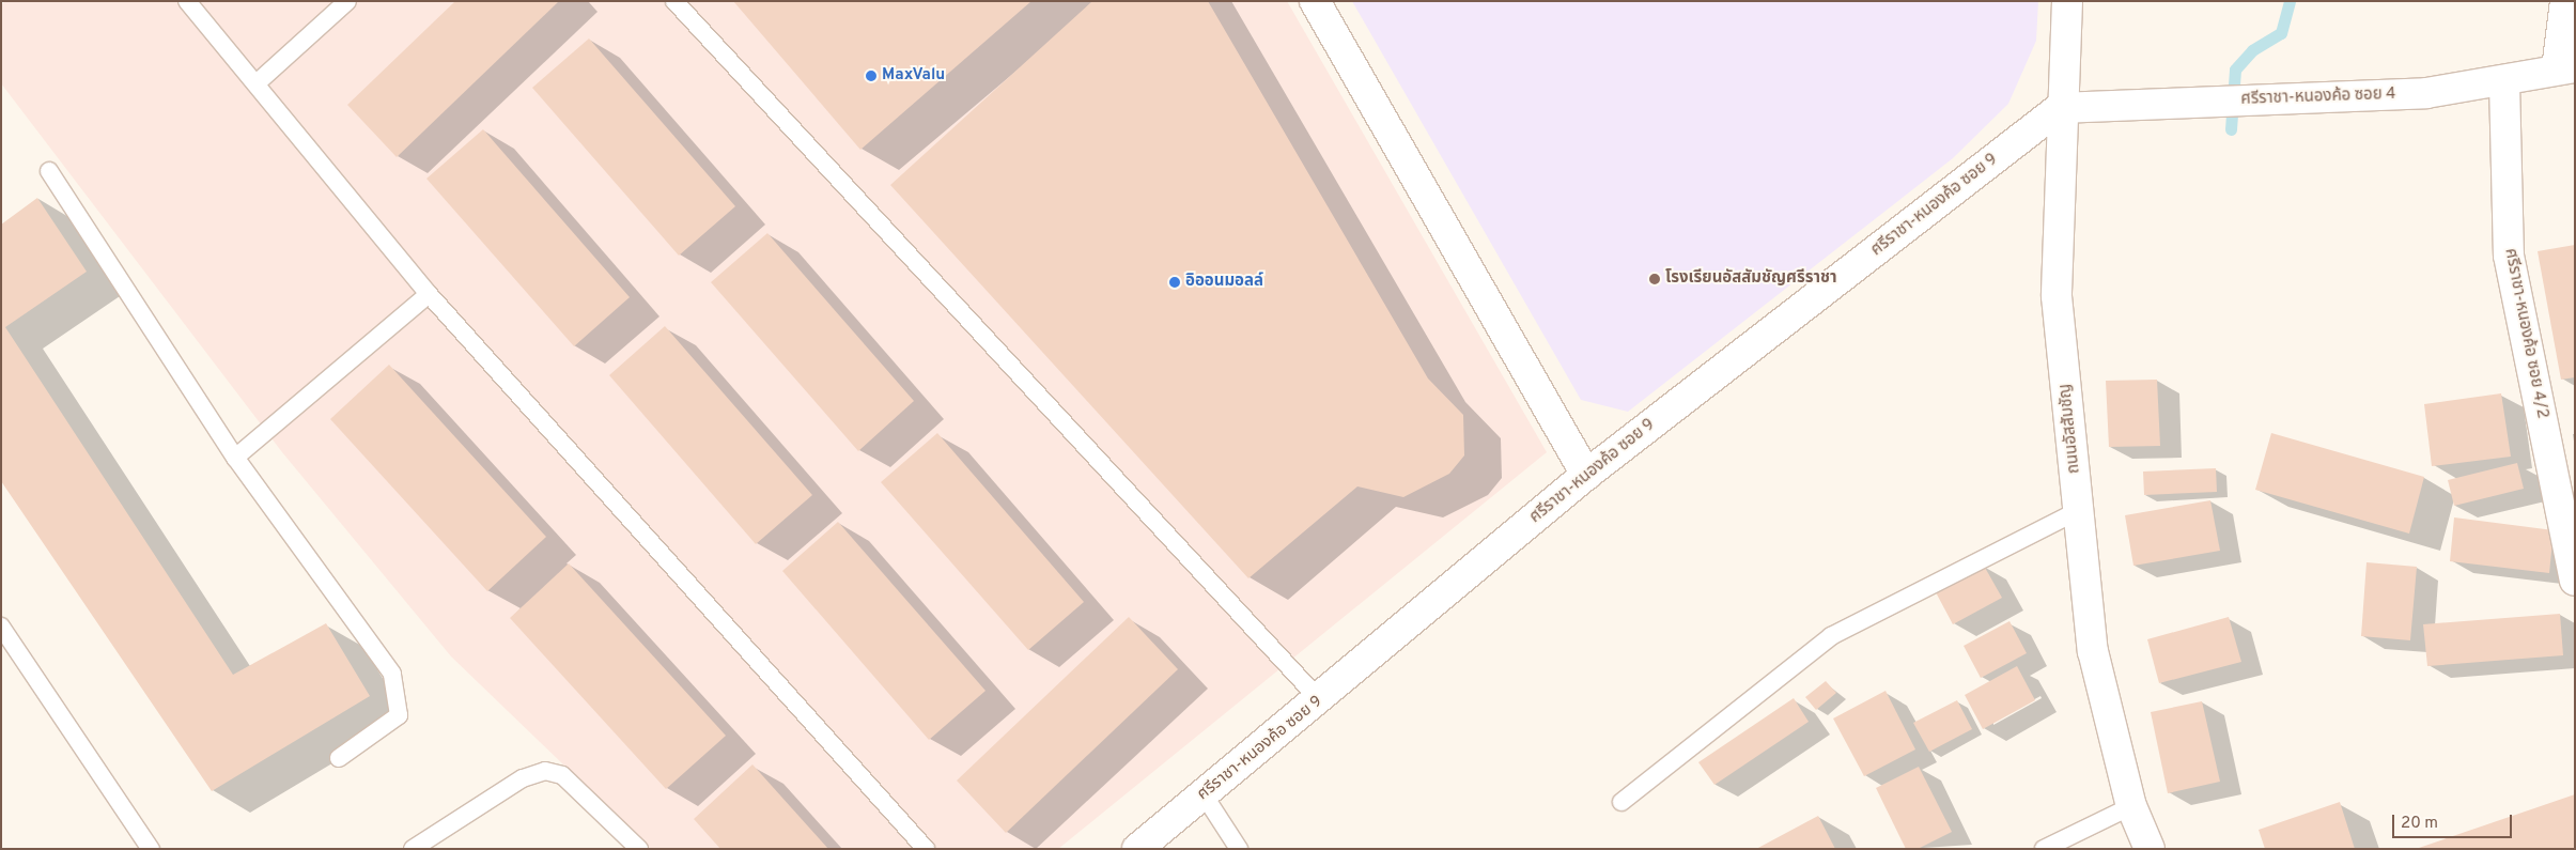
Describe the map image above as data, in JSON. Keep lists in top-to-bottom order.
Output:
{
  "streets": {
    "street": [
      "ศรีราชา-หนองค้อ ซอย 4",
      "ศรีราชา-หนองค้อ ซอย 9",
      "ศรีราชา-หนองค้อ ซอย 4/2",
      "ถนนอัสสัมชัญ"
    ]
  },
  "crossings": [
    ["ศรีราชา-หนองค้อ ซอย 4", "ศรีราชา-หนองค้อ ซอย 9"],
    ["ศรีราชา-หนองค้อ ซอย 4", "ศรีราชา-หนองค้อ ซอย 4/2"],
    ["ศรีราชา-หนองค้อ ซอย 4", "ถนนอัสสัมชัญ"],
    ["ศรีราชา-หนองค้อ ซอย 9", "ถนนอัสสัมชัญ"]
  ],
  "places": ["MaxValu", "โรงเรียนอัสสัมชัญศรีราชา", "อิออนมอลล์"],
  "scale_bar": "20 m"
}
